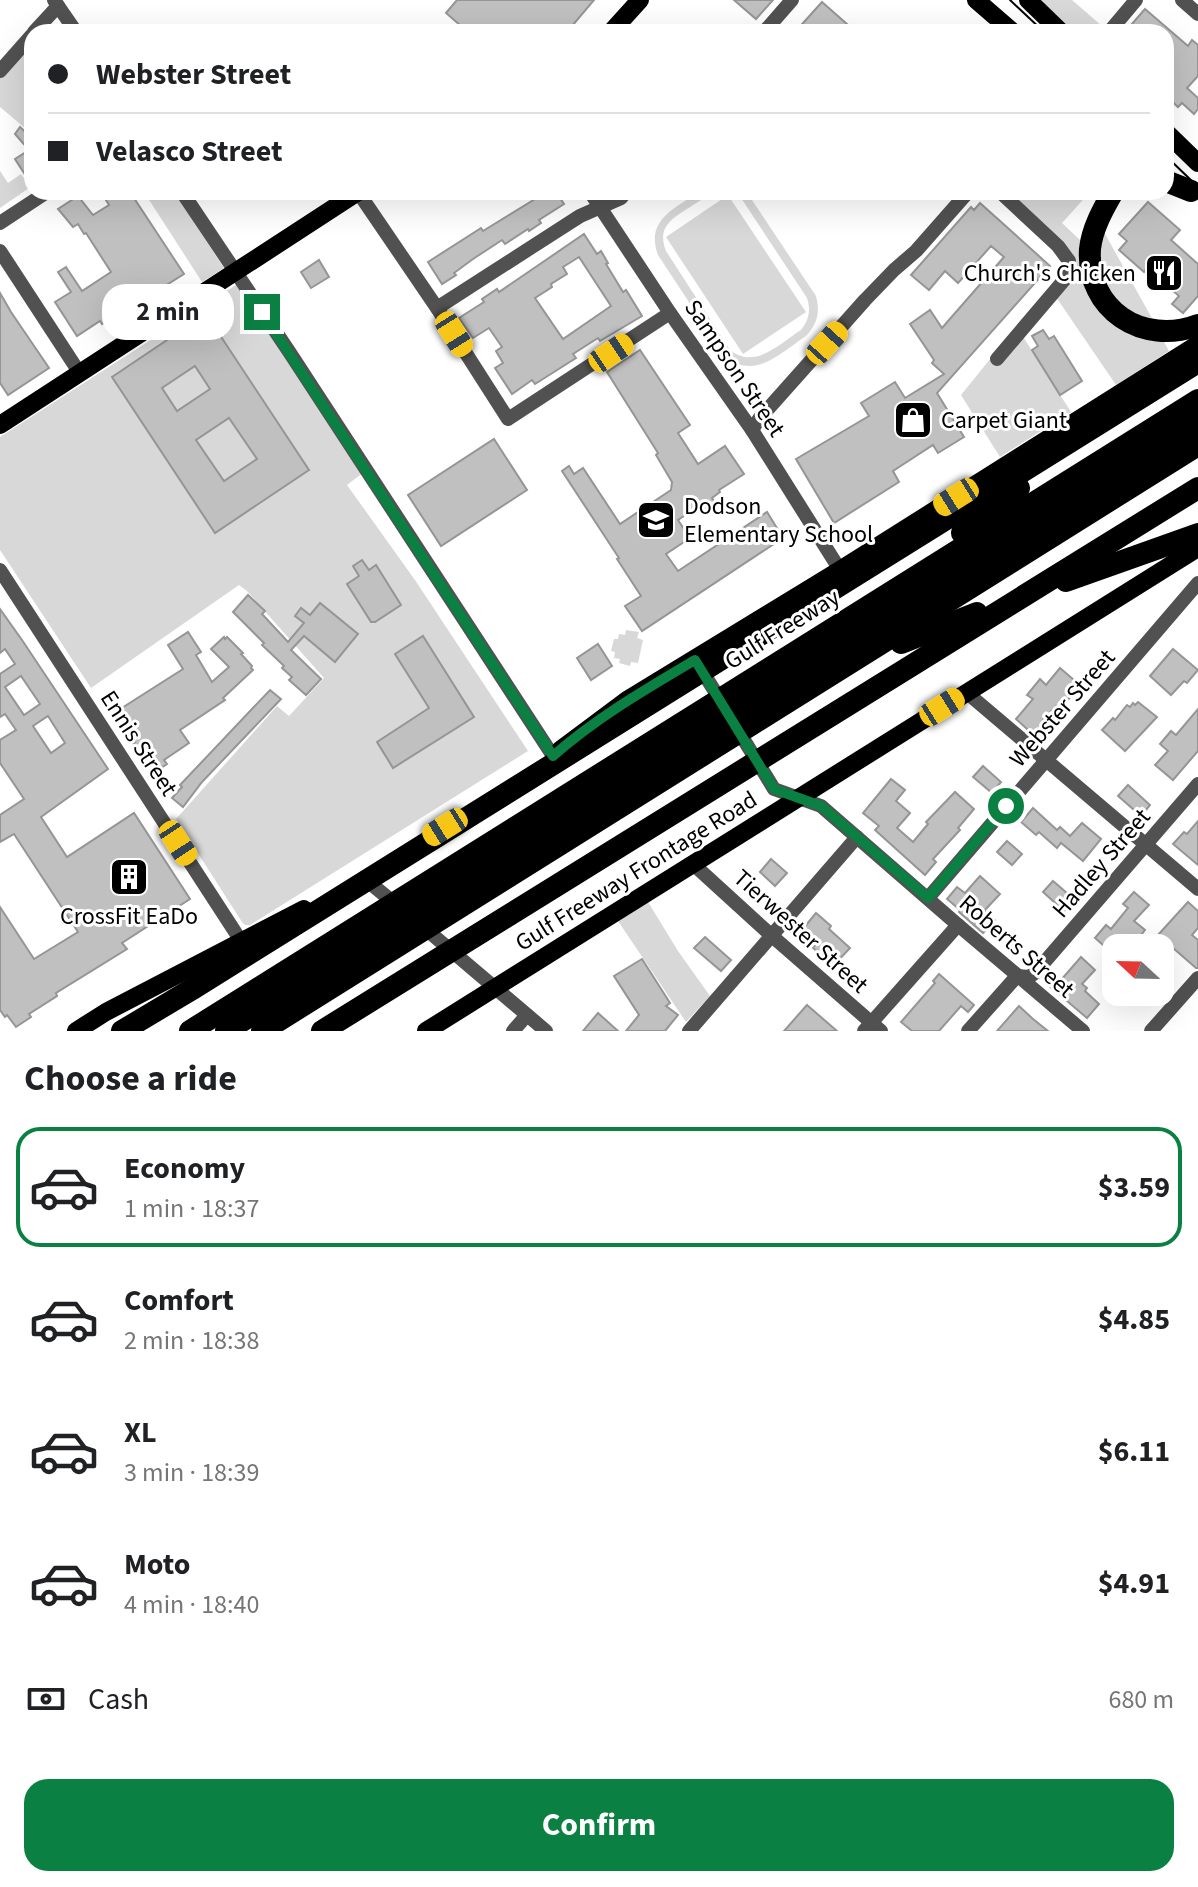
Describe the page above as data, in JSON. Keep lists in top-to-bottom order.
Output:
{
  "streets": {
    "highway": ["Gulf Freeway"],
    "main road": ["Gulf Freeway Frontage Road"],
    "street": [
      "Sampson Street",
      "Webster Street",
      "Ennis Street",
      "Hadley Street",
      "Tierwester Street",
      "Roberts Street"
    ]
  },
  "crossings": [
    ["Webster Street", "Roberts Street"],
    ["Hadley Street", "Roberts Street"],
    ["Gulf Freeway Frontage Road", "Tierwester Street"],
    ["Gulf Freeway Frontage Road", "Roberts Street"]
  ],
  "places": {
    "restaurant": ["Church's Chicken"],
    "shop": ["Carpet Giant"],
    "school or university": ["Dodson Elementary School"],
    "building": ["CrossFit EaDo"]
  },
  "north": "left",
  "page": {
    "banner": ["Webster Street", "Velasco Street"],
    "bubble": "2 min",
    "heading": "Choose a ride",
    "list": [
      {
        "name": "Economy",
        "note": "1 min · 18:37",
        "value": "$3.59"
      },
      {
        "name": "Comfort",
        "note": "2 min · 18:38",
        "value": "$4.85"
      },
      {
        "name": "XL",
        "note": "3 min · 18:39",
        "value": "$6.11"
      },
      {
        "name": "Moto",
        "note": "4 min · 18:40",
        "value": "$4.91"
      }
    ],
    "pay": ["Cash", "680 m"],
    "buttons": "Confirm"
  }
}
